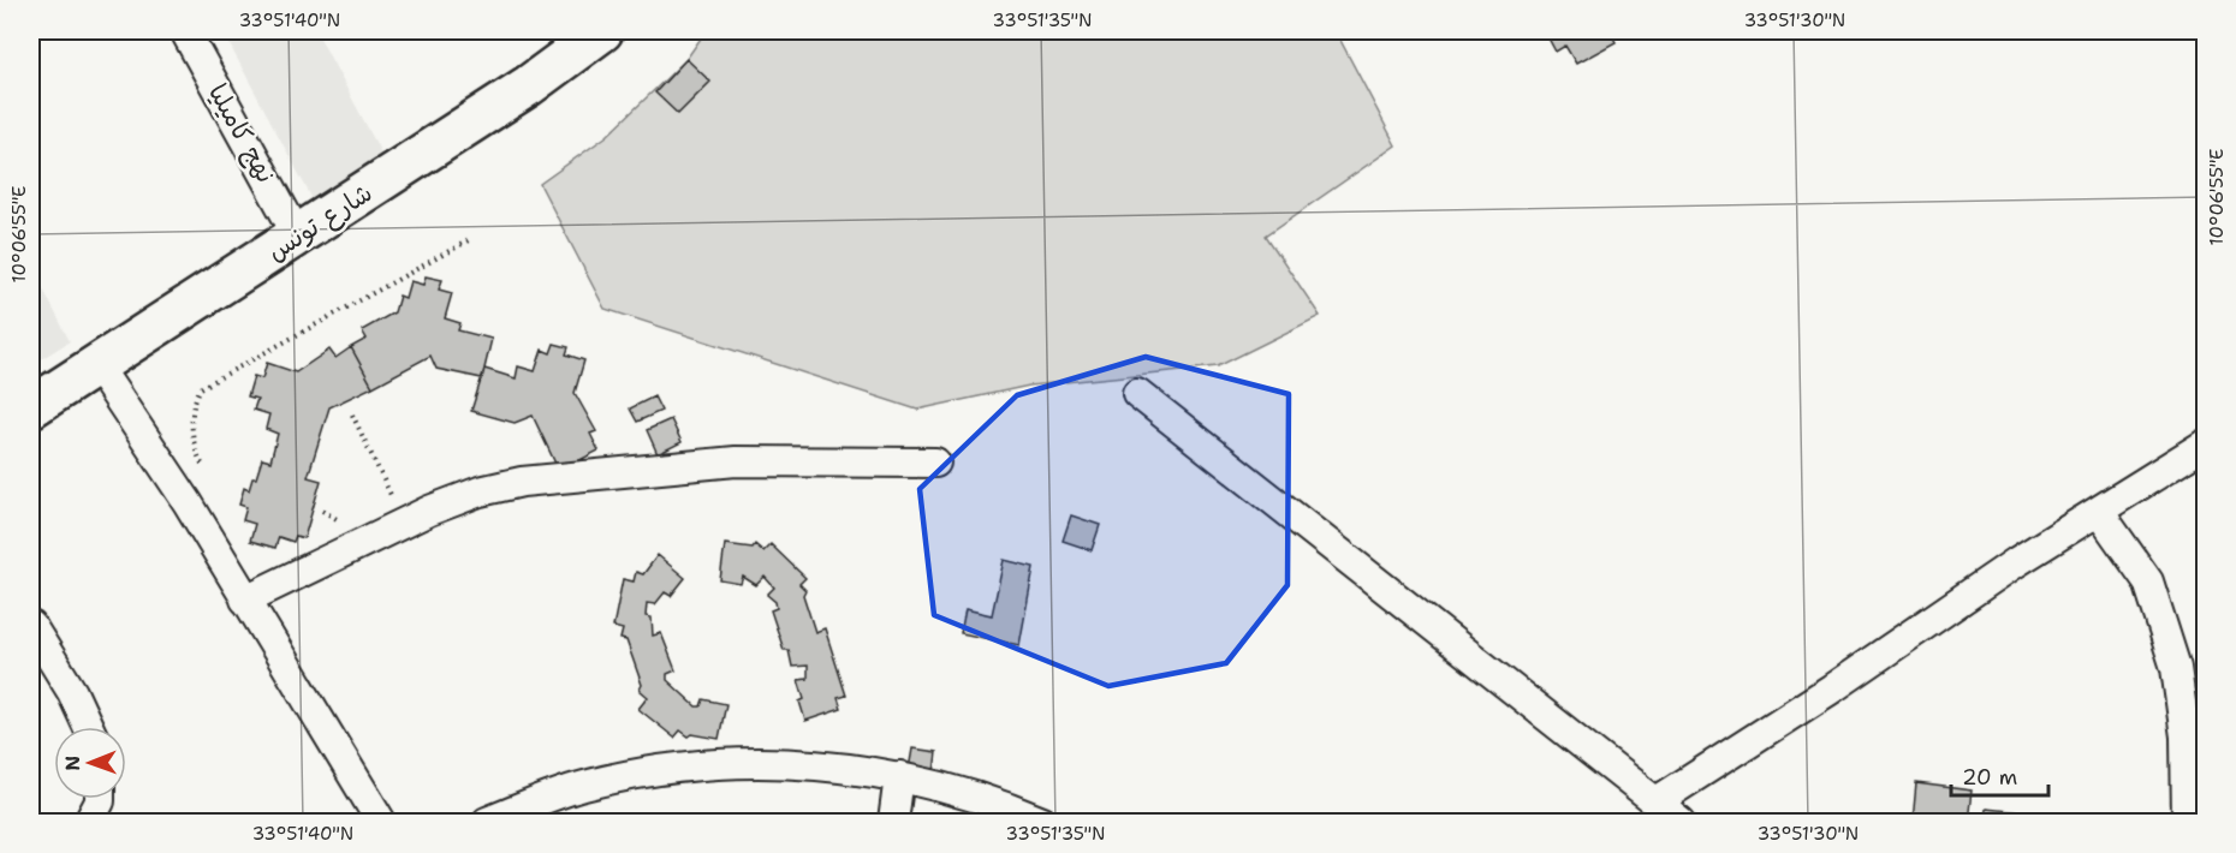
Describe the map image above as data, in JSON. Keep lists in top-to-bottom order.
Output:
{
  "streets": {
    "street": ["نهج كاميليا", "شارع تونس"]
  },
  "crossings": [
    ["نهج كاميليا", "شارع تونس"]
  ],
  "scale_bar": "20 m",
  "north": "left",
  "coordinates": [
    "33°51'40\"N",
    "33°51'35\"N",
    "33°51'30\"N",
    "10°06'55\"E"
  ]
}
